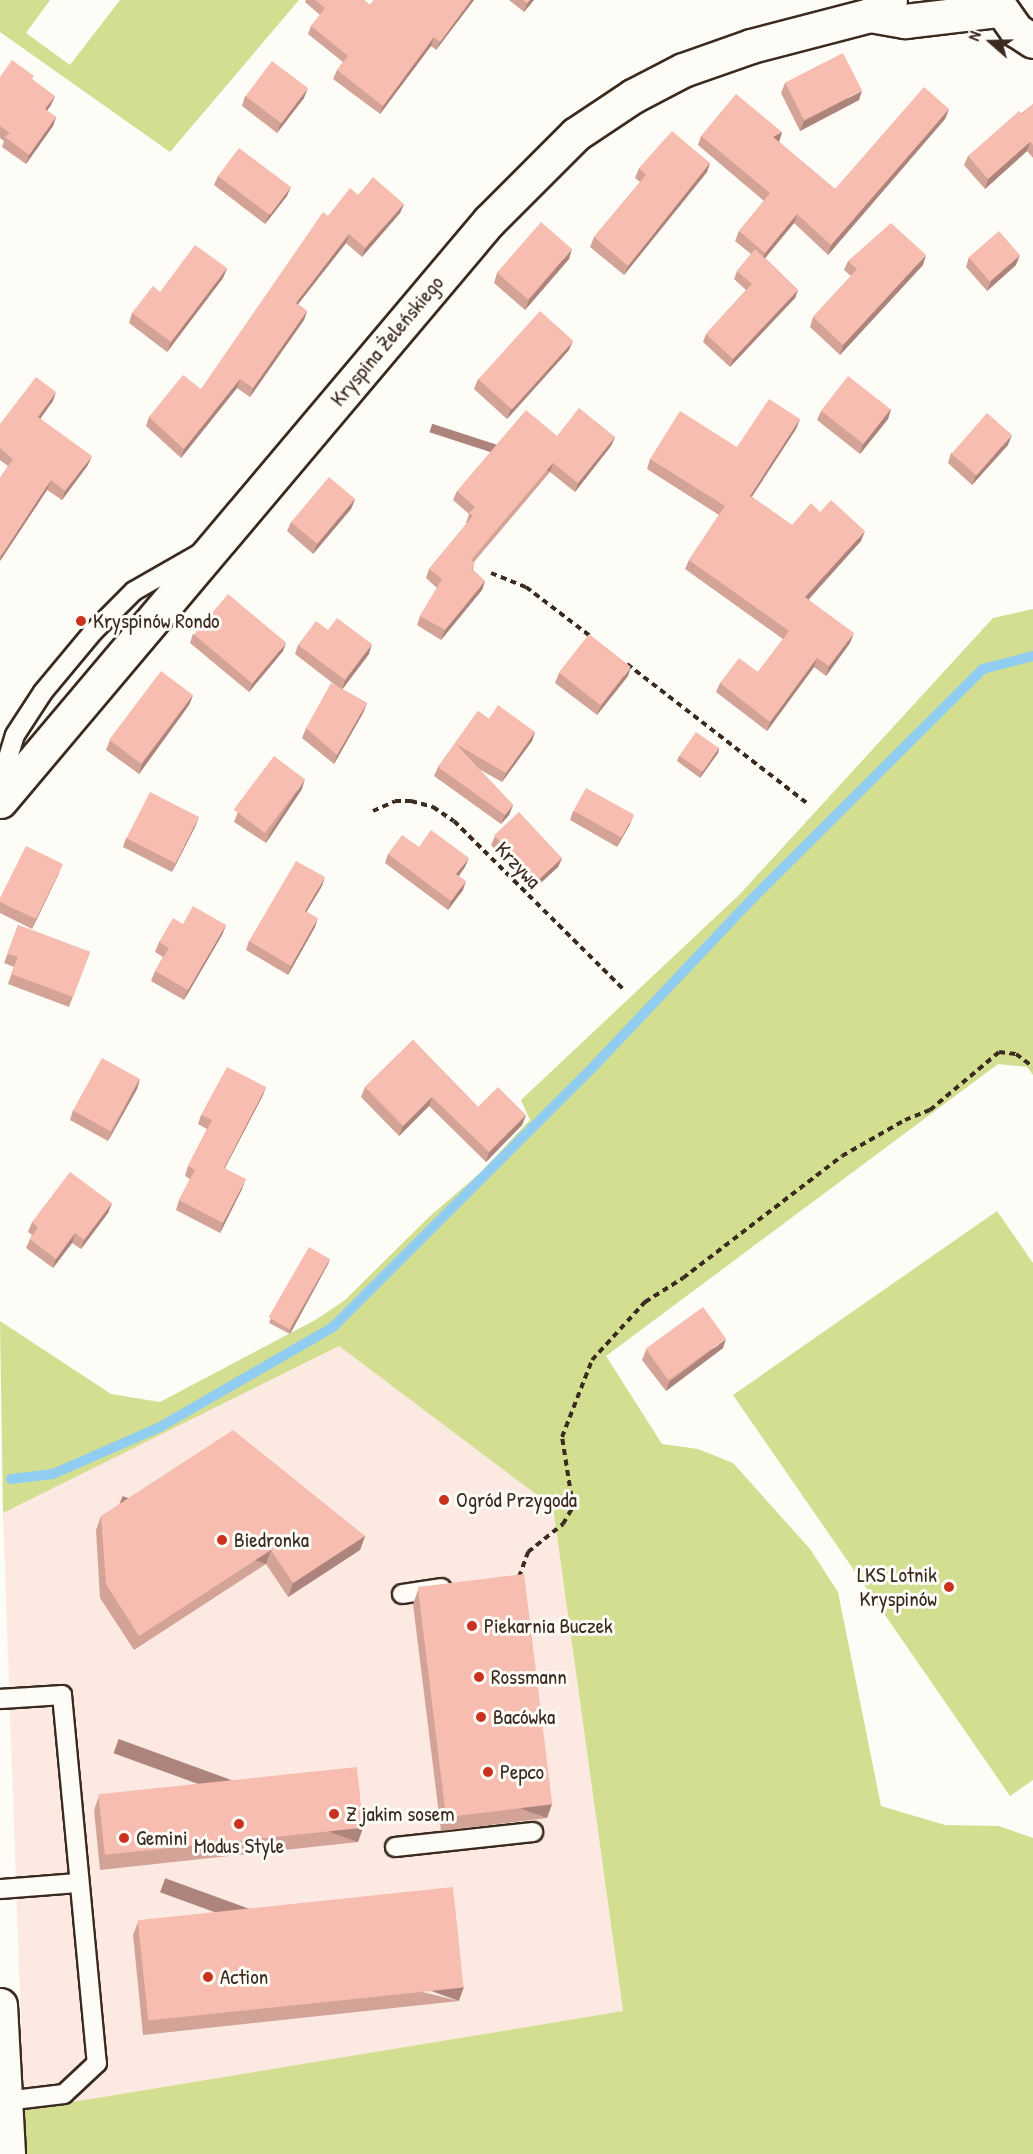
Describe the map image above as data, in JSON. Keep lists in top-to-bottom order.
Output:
{
  "streets": {
    "main road": ["Kryspina Żeleńskiego"],
    "path": ["Krzywa"]
  },
  "places": [
    "Kryspinów Rondo",
    "Ogród Przygoda",
    "Biedronka",
    "LKS Lotnik Kryspinów",
    "Piekarnia Buczek",
    "Rossmann",
    "Bacówka",
    "Pepco",
    "Z jakim sosem",
    "Modus Style",
    "Gemini",
    "Action"
  ],
  "north": "left"
}
